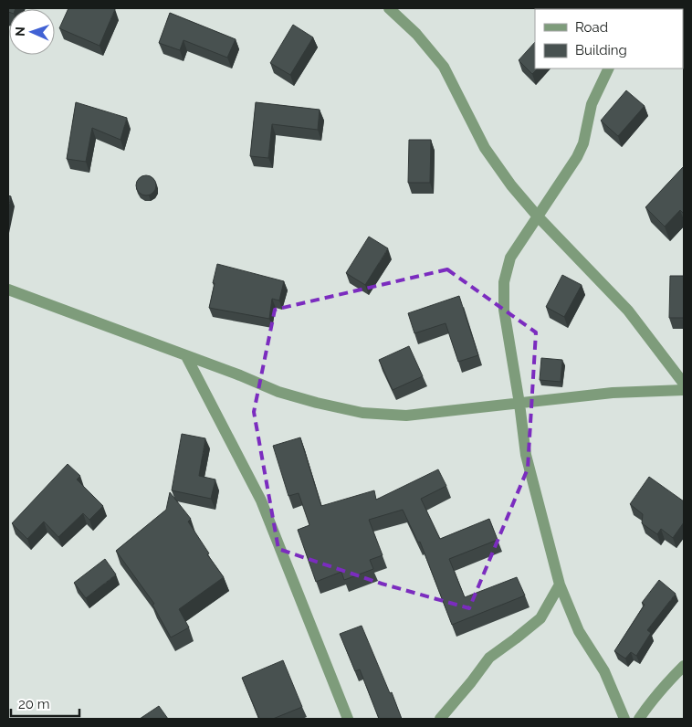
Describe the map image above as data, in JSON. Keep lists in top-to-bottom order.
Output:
{
  "legend": ["Road", "Building"],
  "scale_bar": "20 m",
  "north": "left"
}
